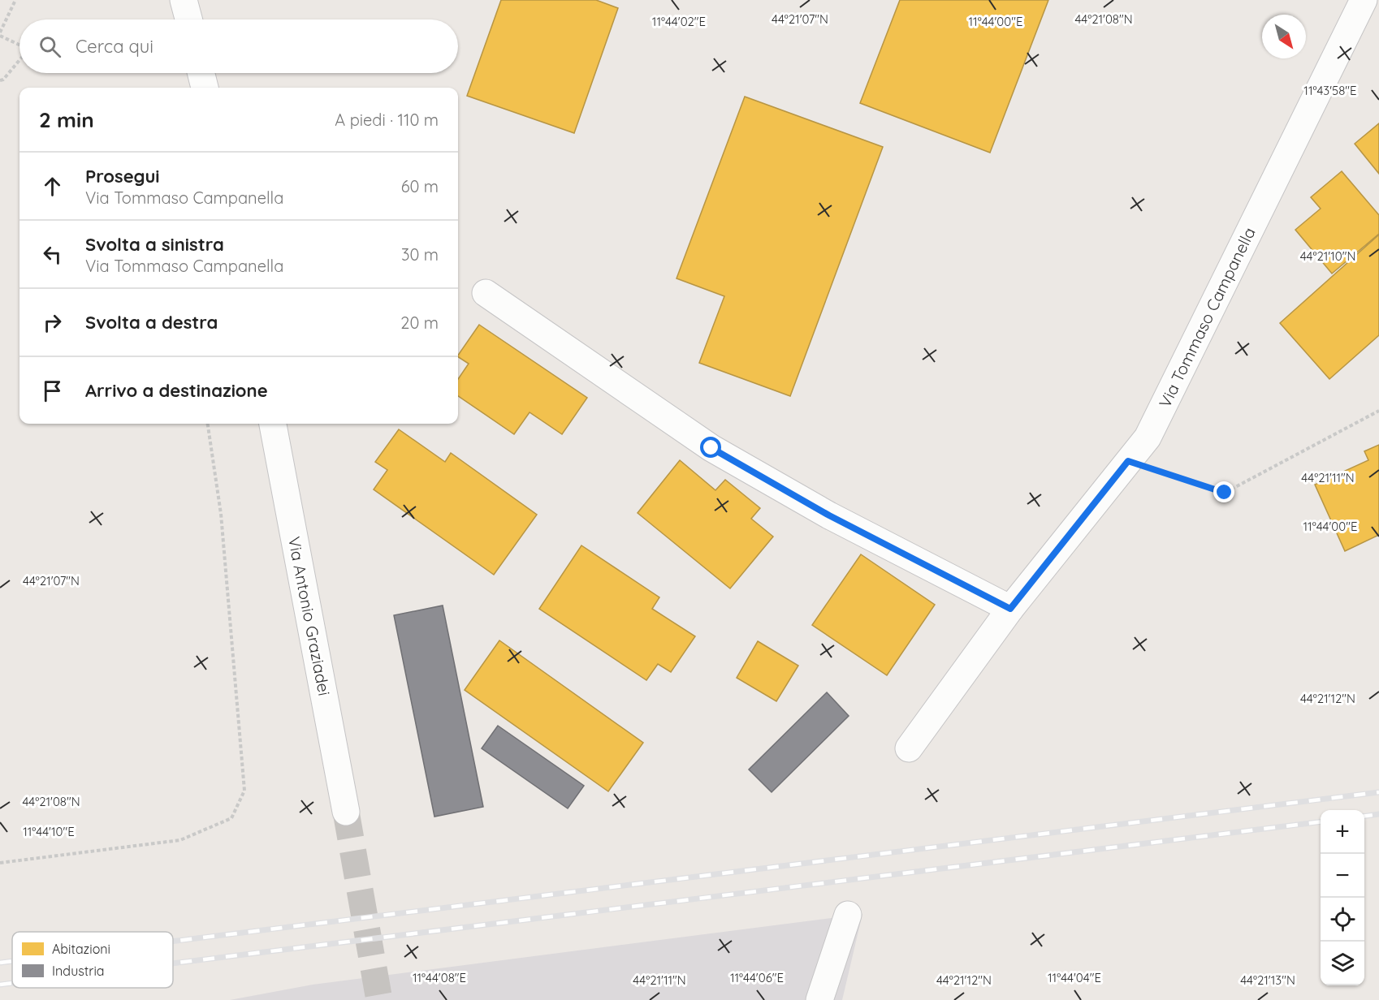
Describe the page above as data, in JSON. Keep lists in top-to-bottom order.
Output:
{
  "streets": {
    "street": ["Via Tommaso Campanella", "Via Antonio Graziadei"]
  },
  "legend": ["Abitazioni", "Industria"],
  "north": "bottom right",
  "page": {
    "search": "Cerca qui",
    "heading": ["2 min", "A piedi · 110 m"],
    "list": [
      ["Prosegui", "Via Tommaso Campanella", "60 m"],
      ["Svolta a sinistra", "Via Tommaso Campanella", "30 m"],
      ["Svolta a destra", "20 m"],
      "Arrivo a destinazione"
    ],
    "map_buttons": ["+", "−"]
  },
  "coordinates": [
    "44°21'07\"N",
    "44°21'08\"N",
    "11°44'02\"E",
    "11°44'00\"E",
    "11°43'58\"E",
    "44°21'10\"N",
    "44°21'11\"N",
    "44°21'12\"N",
    "11°44'10\"E",
    "11°44'08\"E",
    "11°44'06\"E",
    "11°44'04\"E",
    "44°21'13\"N"
  ]
}
